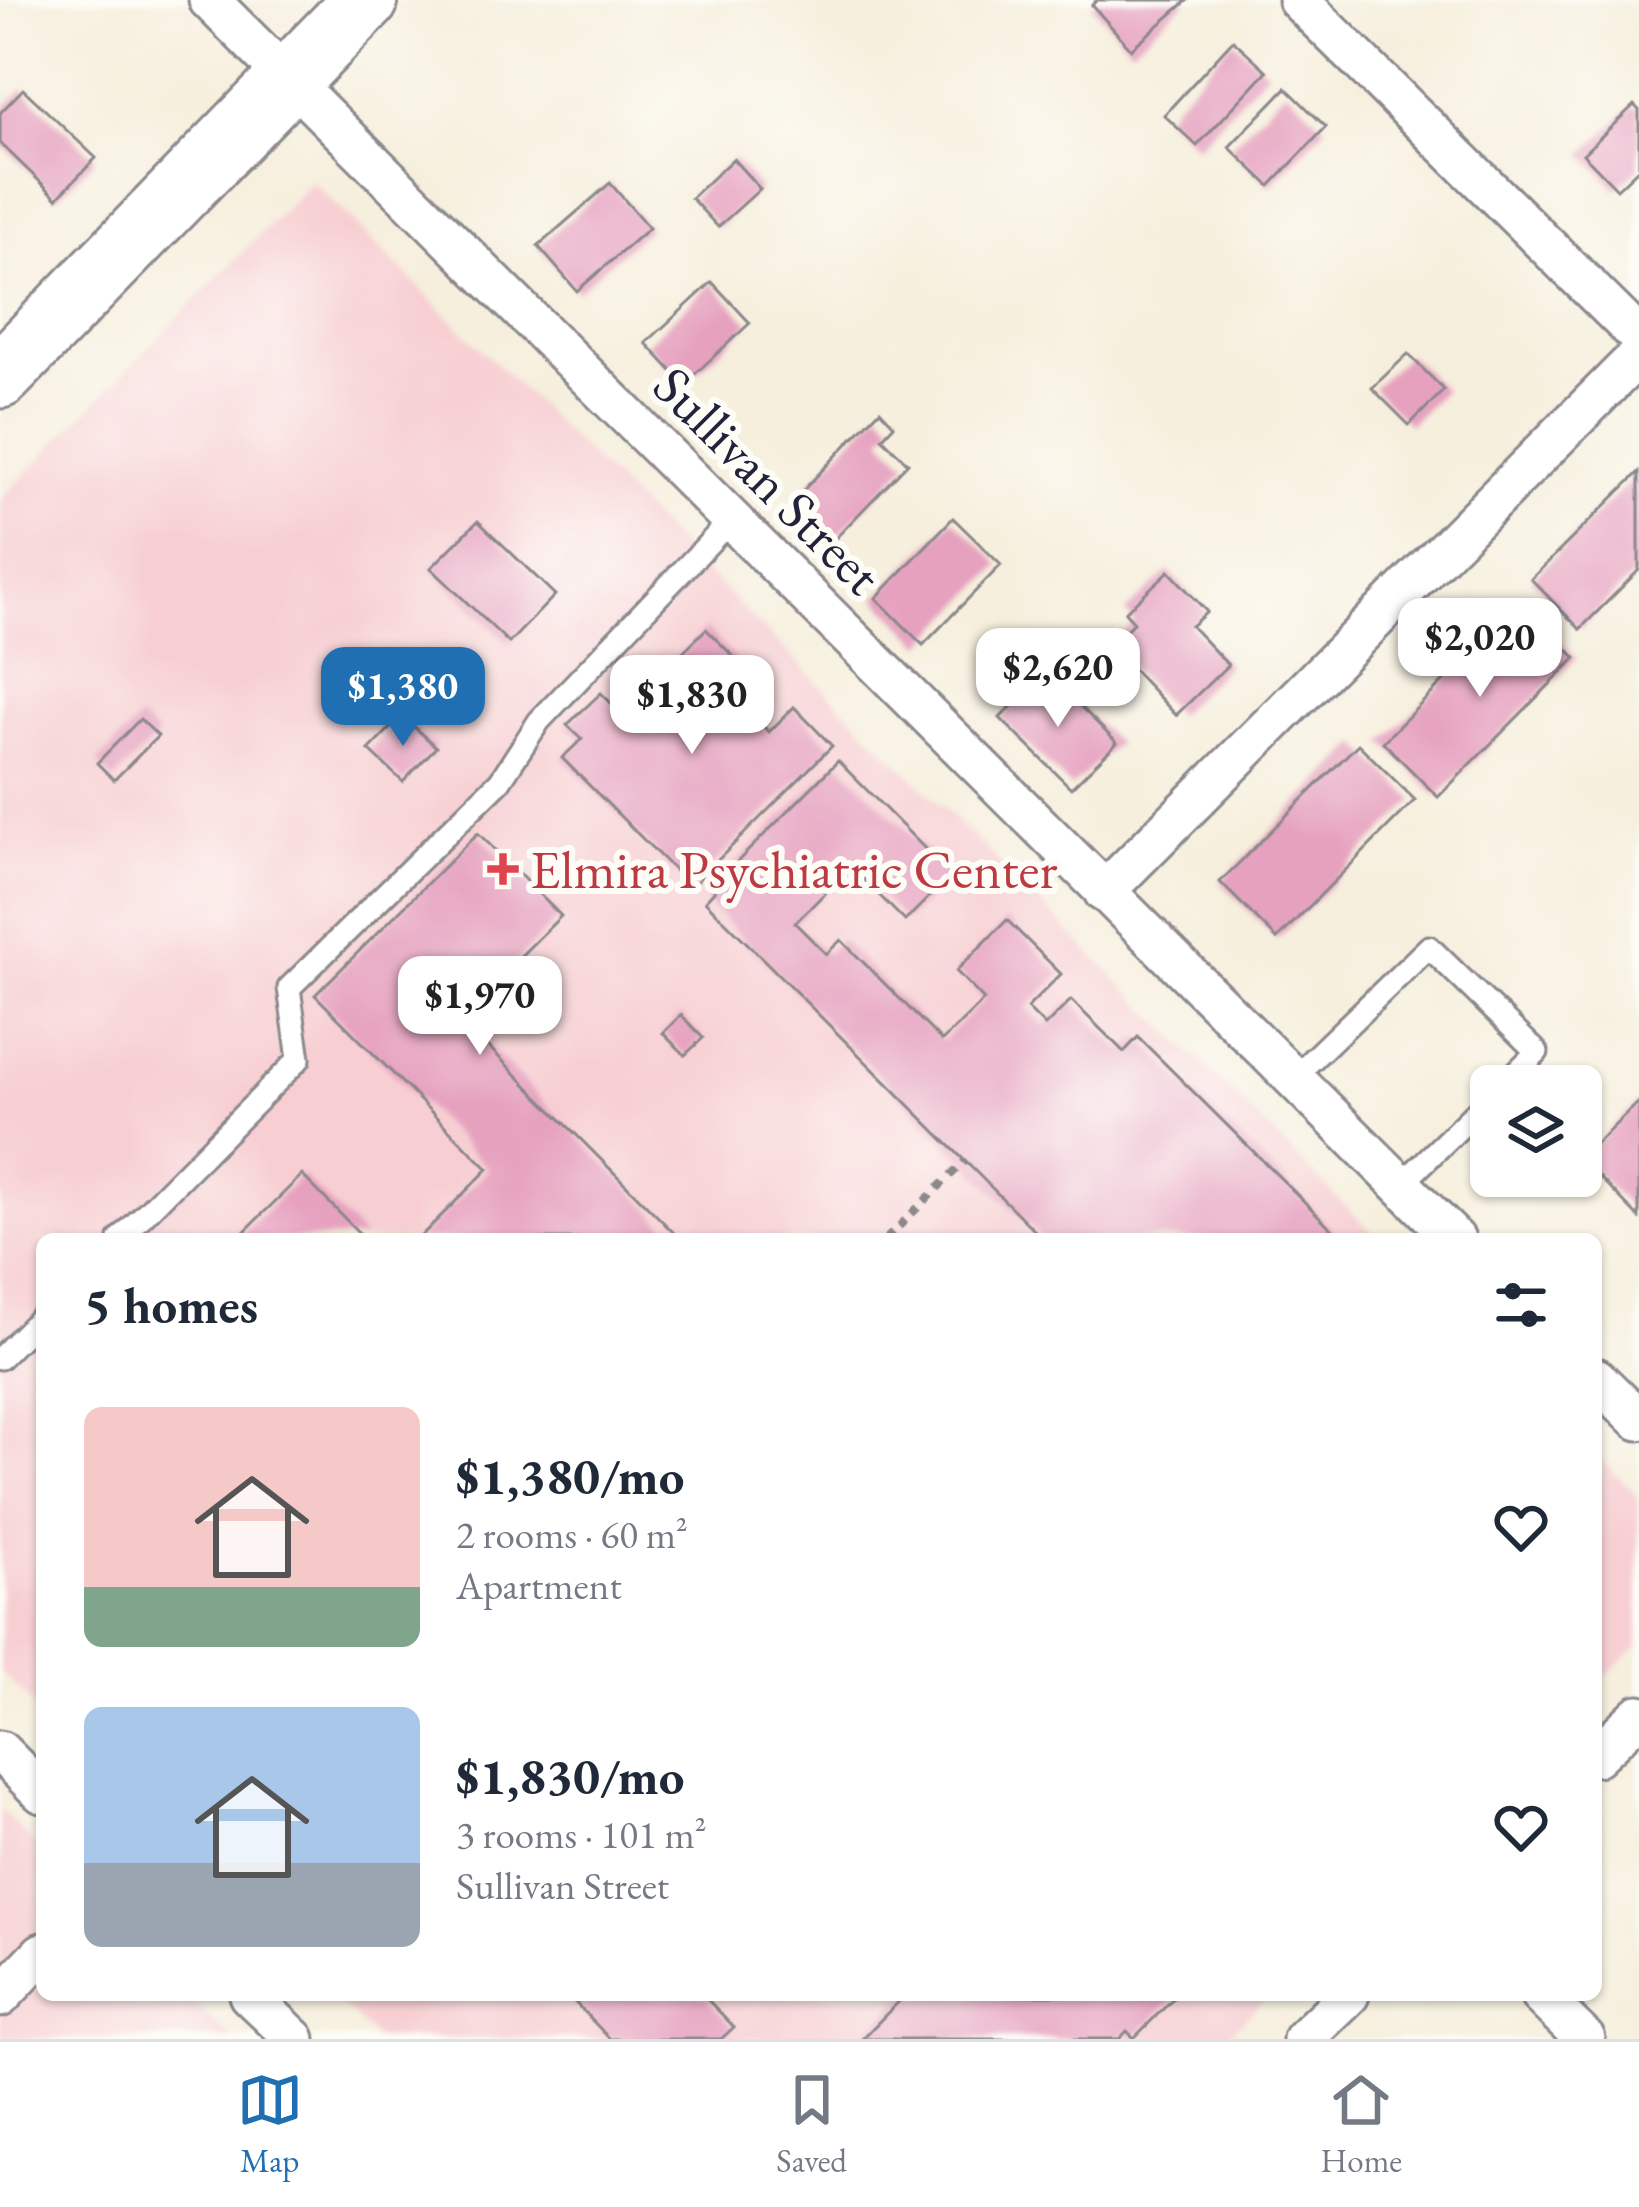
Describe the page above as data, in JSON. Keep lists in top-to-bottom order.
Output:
{
  "streets": {
    "street": ["Sullivan Street"]
  },
  "places": {
    "health": ["Elmira Psychiatric Center"]
  },
  "page": {
    "price": [
      "$2,020",
      "$2,620",
      "$1,380",
      "$1,830",
      "$1,970"
    ],
    "heading": "5 homes",
    "list": [
      {
        "name": "$1,380/mo",
        "note": "2 rooms · 60 m² · Apartment"
      },
      {
        "name": "$1,830/mo",
        "note": "3 rooms · 101 m² · Sullivan Street"
      }
    ],
    "tabs": ["Map", "Saved", "Home"]
  }
}
